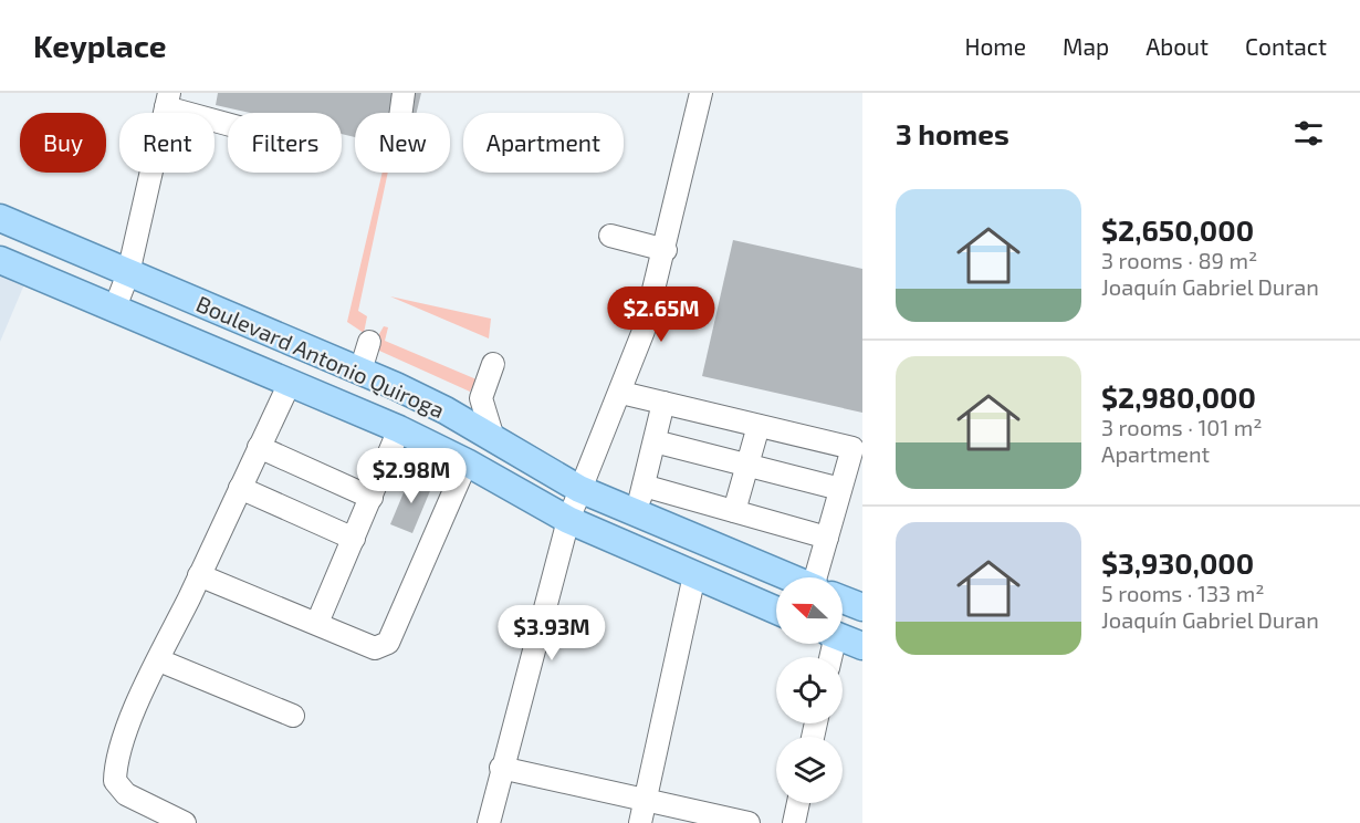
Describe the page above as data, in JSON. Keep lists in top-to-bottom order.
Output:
{
  "streets": {
    "main road": ["Boulevard Antonio Quiroga"]
  },
  "north": "left",
  "page": {
    "header": "Keyplace",
    "nav": [
      "Home",
      "Map",
      "About",
      "Contact"
    ],
    "heading": "3 homes",
    "chip": [
      "Buy",
      "Rent",
      "Filters",
      "New",
      "Apartment"
    ],
    "list": [
      {
        "name": "$2,650,000",
        "note": "3 rooms · 89 m² · Joaquín Gabriel Duran"
      },
      {
        "name": "$2,980,000",
        "note": "3 rooms · 101 m² · Apartment"
      },
      {
        "name": "$3,930,000",
        "note": "5 rooms · 133 m² · Joaquín Gabriel Duran"
      }
    ],
    "price": ["$2.65M", "$2.98M", "$3.93M"]
  }
}
